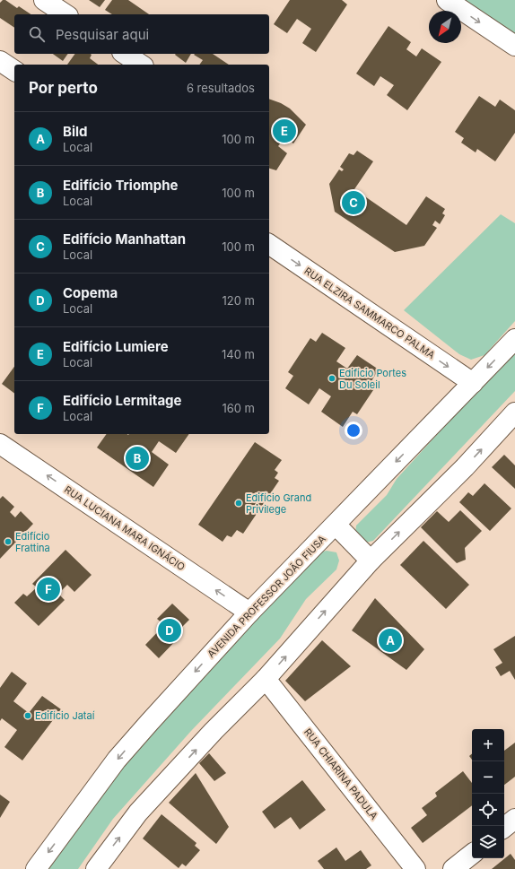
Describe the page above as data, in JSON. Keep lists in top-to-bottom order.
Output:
{
  "streets": {
    "main road": [
      "RUA ELZIRA SAMMARCO PALMA",
      "RUA LUCIANA MARA IGNÁCIO",
      "AVENIDA PROFESSOR JOÃO FIUSA",
      "RUA CHIARINA PADULA"
    ]
  },
  "crossings": [
    ["RUA ELZIRA SAMMARCO PALMA", "AVENIDA PROFESSOR JOÃO FIUSA"],
    ["RUA LUCIANA MARA IGNÁCIO", "AVENIDA PROFESSOR JOÃO FIUSA"]
  ],
  "one_way": ["RUA ELZIRA SAMMARCO PALMA", "RUA LUCIANA MARA IGNÁCIO"],
  "places": [
    "Edificio Portes Du Soleil",
    "Edifício Grand Privilege",
    "Edifício Frattina",
    "Edifício Jataí"
  ],
  "north": "bottom left",
  "page": {
    "search": "Pesquisar aqui",
    "heading": ["Por perto", "6 resultados"],
    "list": [
      {
        "mark": "A",
        "name": "Bild",
        "note": "Local",
        "value": "100 m"
      },
      {
        "mark": "B",
        "name": "Edifício Triomphe",
        "note": "Local",
        "value": "100 m"
      },
      {
        "mark": "C",
        "name": "Edifício Manhattan",
        "note": "Local",
        "value": "100 m"
      },
      {
        "mark": "D",
        "name": "Copema",
        "note": "Local",
        "value": "120 m"
      },
      {
        "mark": "E",
        "name": "Edifício Lumiere",
        "note": "Local",
        "value": "140 m"
      },
      {
        "mark": "F",
        "name": "Edifício Lermitage",
        "note": "Local",
        "value": "160 m"
      }
    ],
    "pins": [
      "E",
      "C",
      "B",
      "F",
      "D",
      "A"
    ],
    "map_buttons": ["+", "−"]
  }
}
